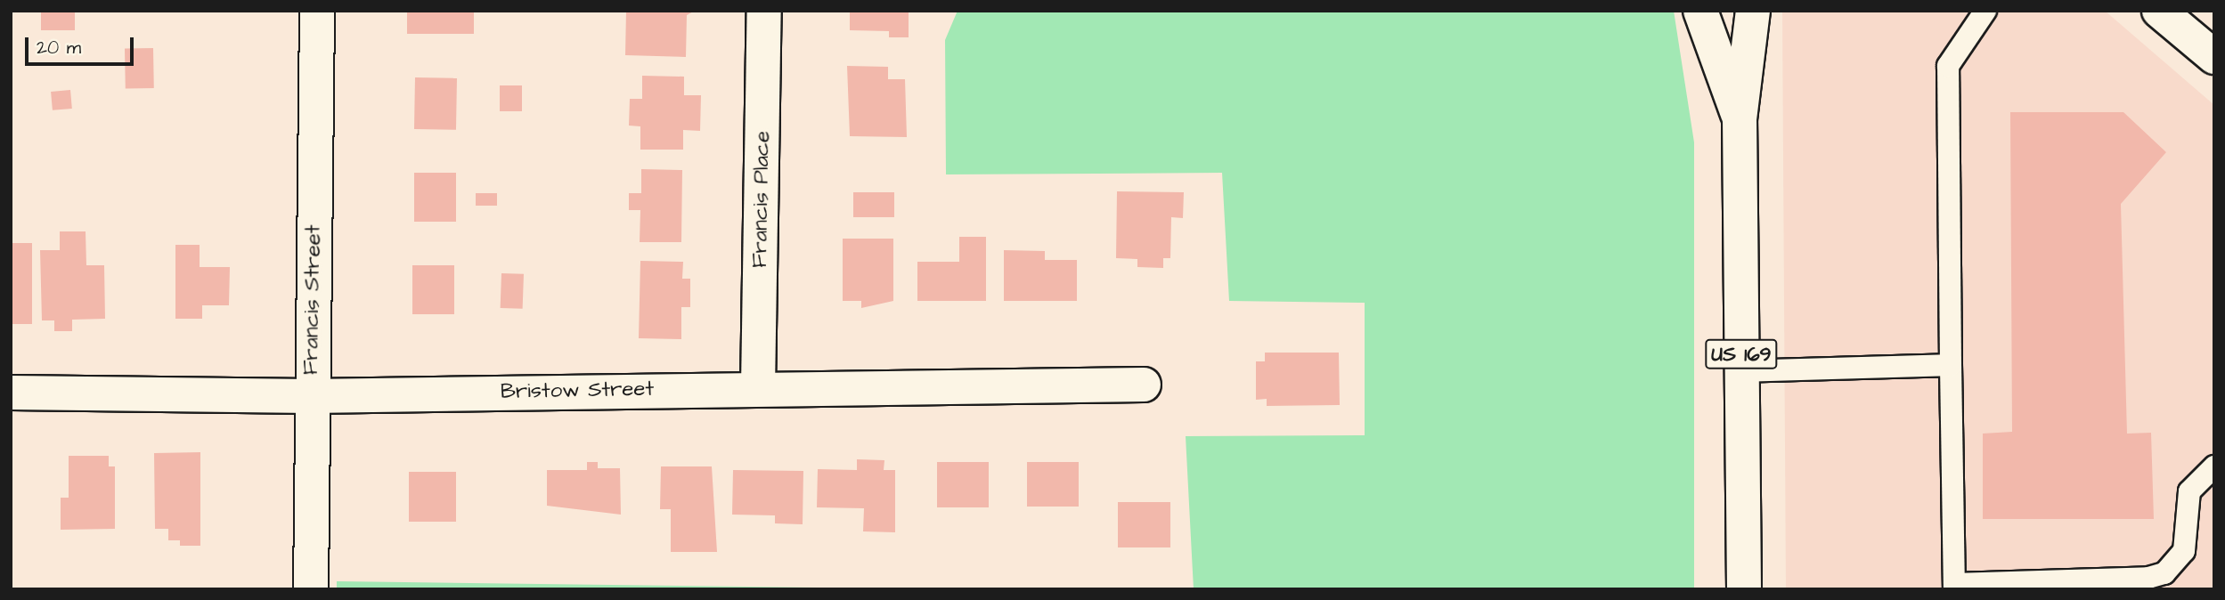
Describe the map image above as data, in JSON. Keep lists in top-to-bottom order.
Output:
{
  "streets": {
    "street": [
      "Francis Place",
      "Francis Street",
      "US 169",
      "Bristow Street"
    ]
  },
  "crossings": [
    ["Francis Place", "Bristow Street"],
    ["Francis Street", "Bristow Street"]
  ],
  "scale_bar": "20 m"
}
